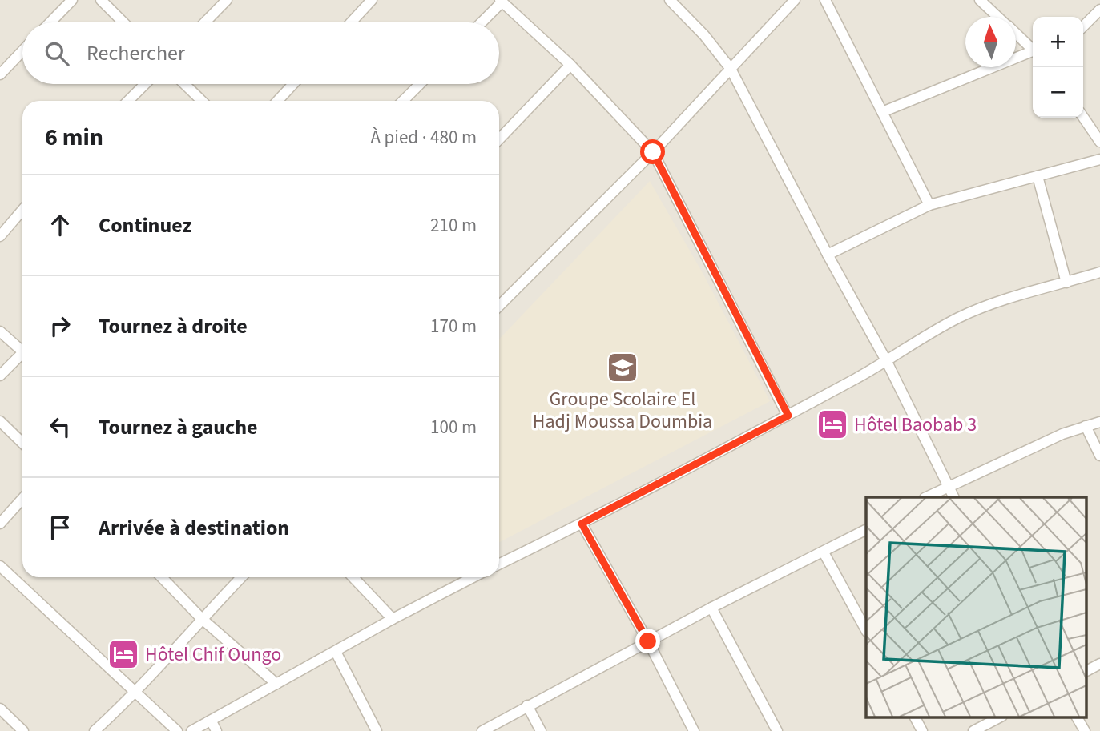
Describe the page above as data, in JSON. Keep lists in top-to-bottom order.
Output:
{
  "places": {
    "school or university": ["Groupe Scolaire El Hadj Moussa Doumbia"],
    "hotel": ["Hôtel Baobab 3", "Hôtel Chif Oungo"]
  },
  "north": "top",
  "page": {
    "map_buttons": ["+", "−"],
    "search": "Rechercher",
    "heading": ["6 min", "À pied · 480 m"],
    "list": [
      ["Continuez", "210 m"],
      ["Tournez à droite", "170 m"],
      ["Tournez à gauche", "100 m"],
      "Arrivée à destination"
    ]
  }
}
